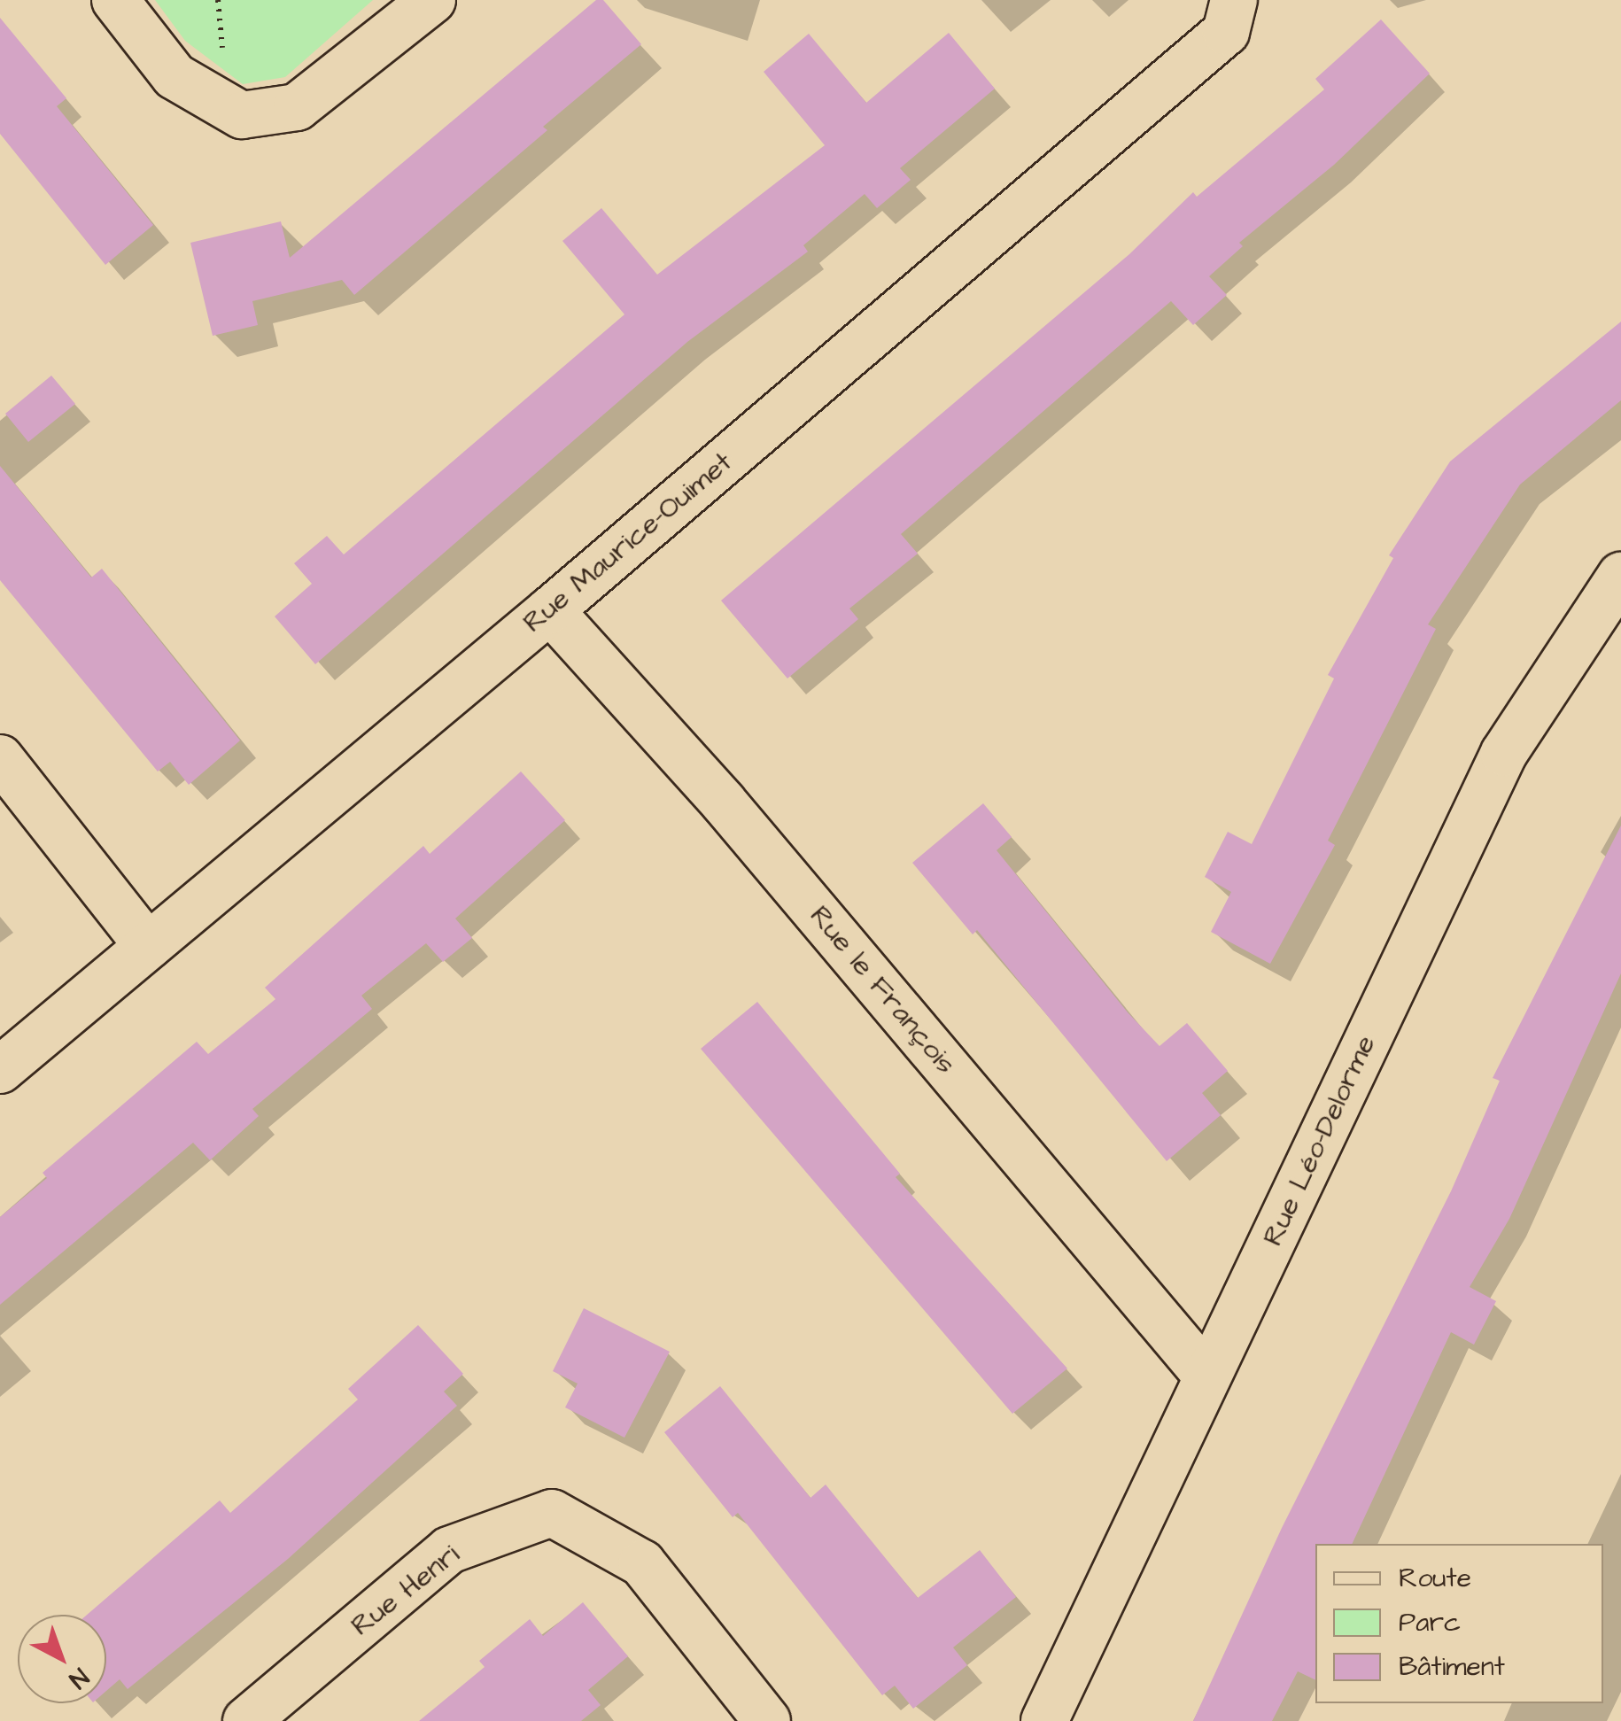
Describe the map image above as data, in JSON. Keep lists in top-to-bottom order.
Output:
{
  "streets": {
    "street": [
      "Rue Maurice-Ouimet",
      "Rue le François",
      "Rue Léo-Delorme",
      "Rue Henri"
    ]
  },
  "crossings": [
    ["Rue Maurice-Ouimet", "Rue le François"],
    ["Rue le François", "Rue Léo-Delorme"]
  ],
  "legend": ["Route", "Parc", "Bâtiment"],
  "north": "bottom right"
}
